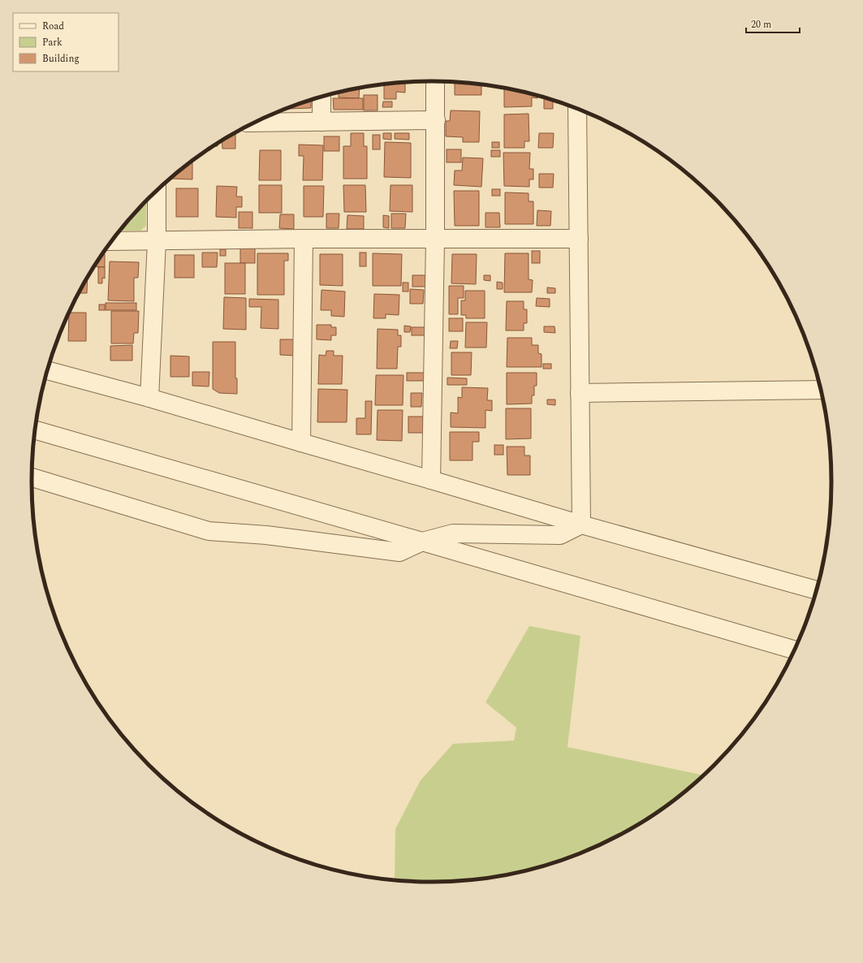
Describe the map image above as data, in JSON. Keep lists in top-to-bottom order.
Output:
{
  "legend": ["Road", "Park", "Building"],
  "scale_bar": "20 m"
}
